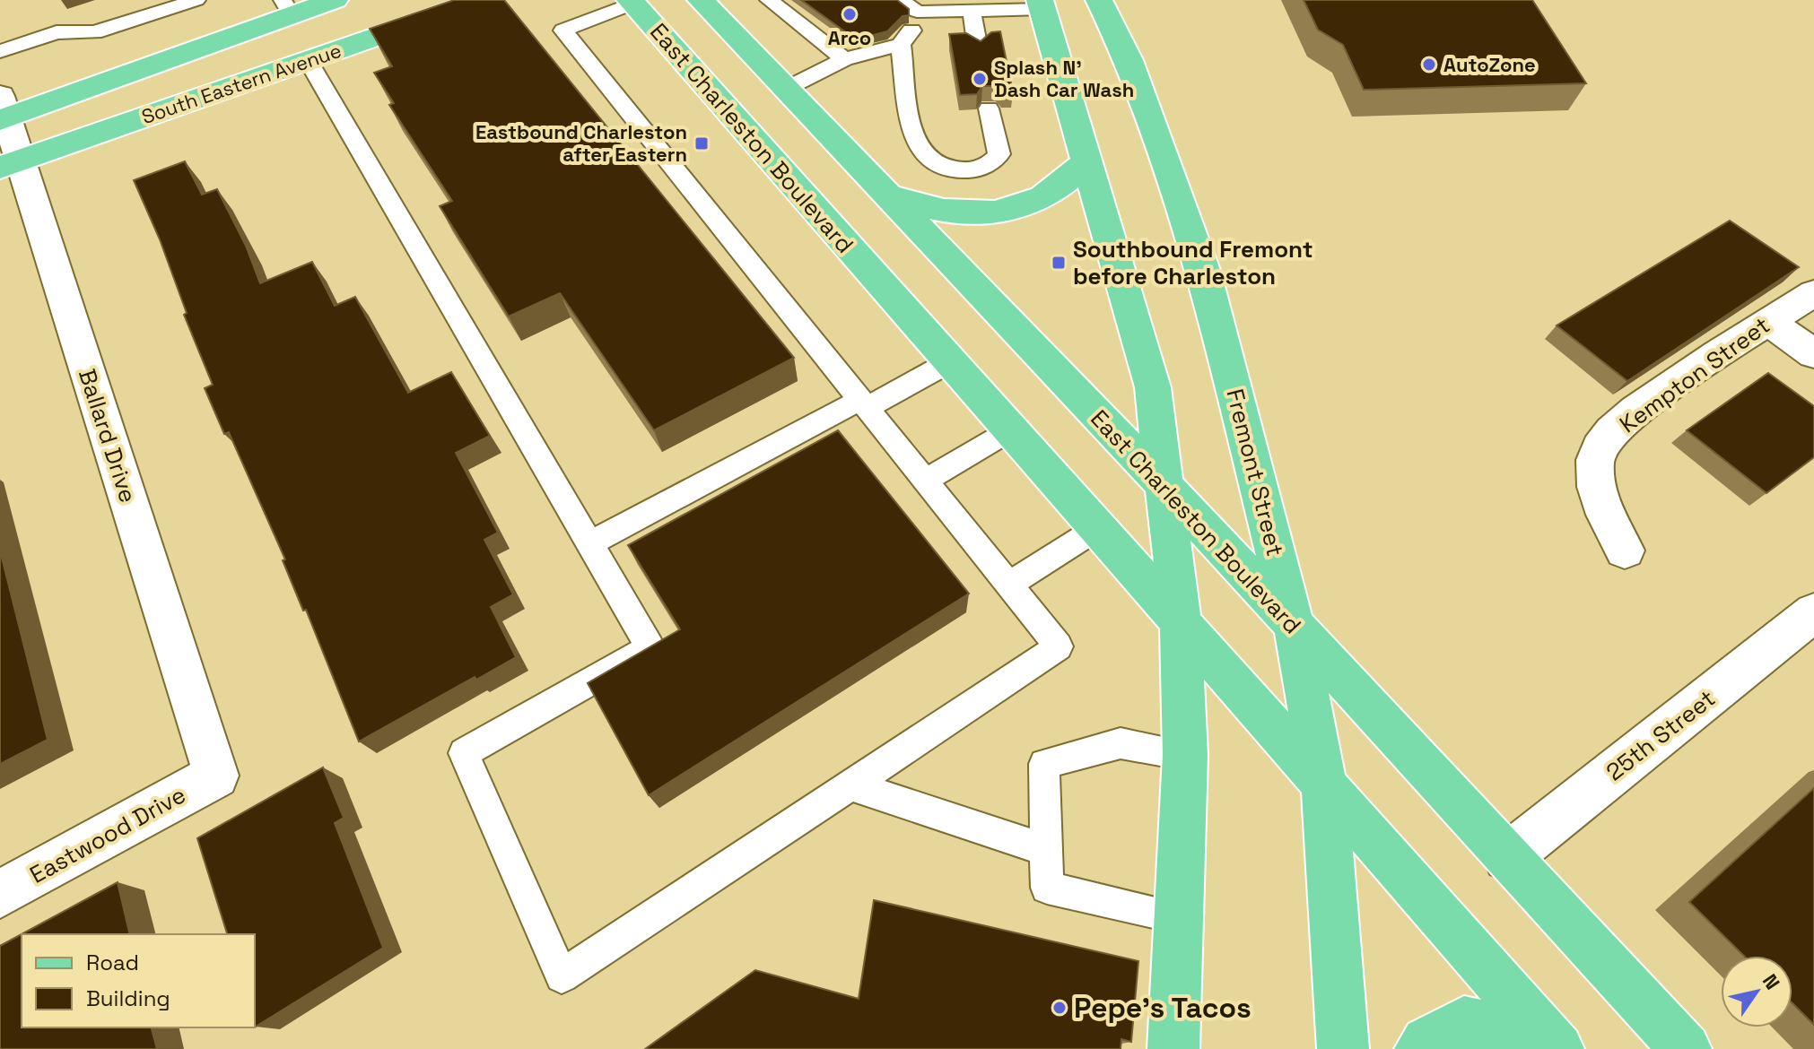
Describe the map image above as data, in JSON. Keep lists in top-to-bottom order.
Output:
{
  "streets": {
    "main road": ["South Eastern Avenue", "East Charleston Boulevard", "Fremont Street"],
    "street": [
      "Kempton Street",
      "Ballard Drive",
      "25th Street",
      "Eastwood Drive"
    ]
  },
  "crossings": [
    ["South Eastern Avenue", "Ballard Drive"],
    ["East Charleston Boulevard", "Fremont Street"],
    ["East Charleston Boulevard", "25th Street"],
    ["Ballard Drive", "Eastwood Drive"]
  ],
  "places": {
    "other": [
      "Arco",
      "AutoZone",
      "Splash N' Dash Car Wash",
      "Pepe's Tacos"
    ],
    "transit": ["Eastbound Charleston after Eastern", "Southbound Fremont before Charleston"]
  },
  "legend": ["Road", "Building"],
  "north": "top right"
}
